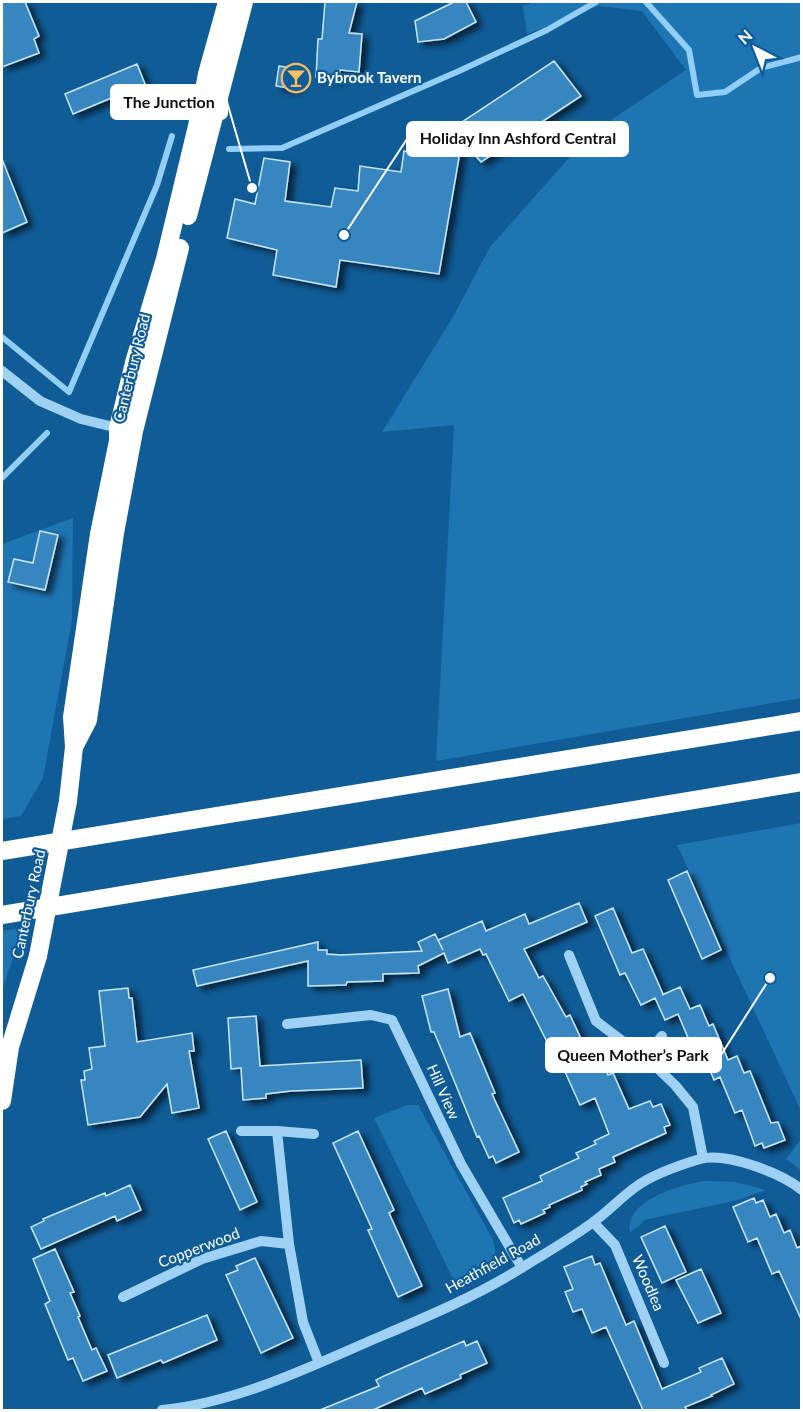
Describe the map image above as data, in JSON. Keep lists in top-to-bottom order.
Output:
{
  "streets": {
    "highway": ["Canterbury Road"],
    "street": [
      "Hill View",
      "Copperwood",
      "Heathfield Road",
      "Woodlea"
    ]
  },
  "crossings": [
    ["Hill View", "Heathfield Road"],
    ["Heathfield Road", "Woodlea"]
  ],
  "places": {
    "bar": ["Bybrook Tavern"],
    "other": ["The Junction", "Holiday Inn Ashford Central", "Queen Mother’s Park"]
  },
  "north": "top left"
}
